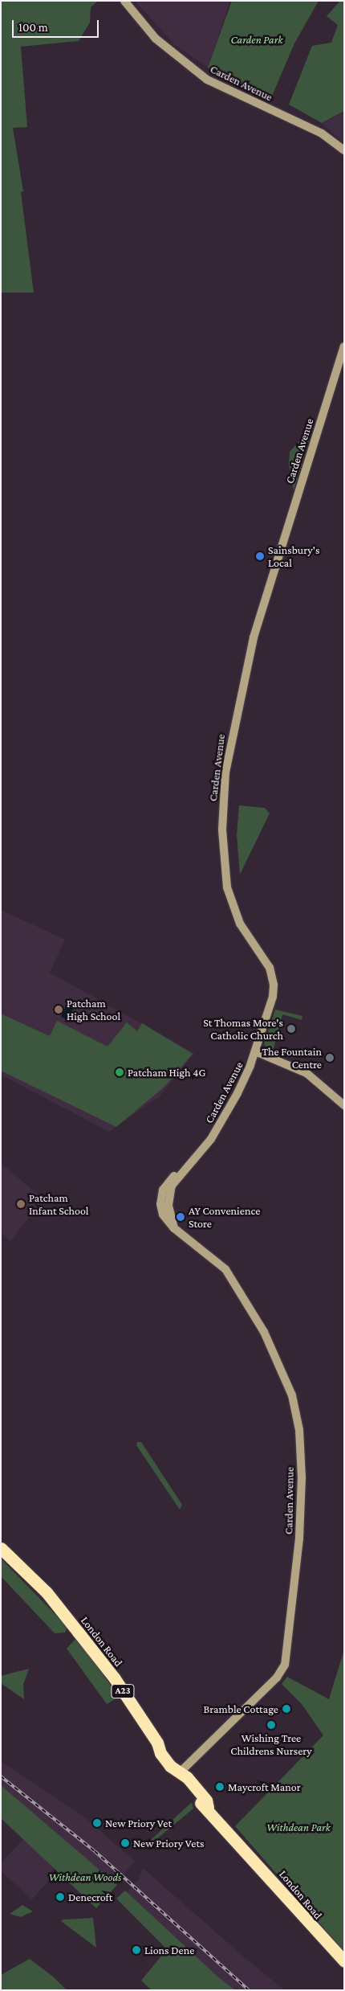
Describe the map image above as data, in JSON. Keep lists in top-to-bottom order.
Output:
{
  "streets": {
    "highway": ["London Road", "A23"],
    "street": ["Carden Avenue"]
  },
  "crossings": [
    ["Carden Avenue", "London Road"]
  ],
  "parks": ["Carden Park", "Withdean Park", "Withdean Woods"],
  "places": [
    "Sainsbury's Local",
    "Patcham High School",
    "St Thomas More's Catholic Church",
    "The Fountain Centre",
    "Patcham High 4G",
    "Patcham Infant School",
    "AY Convenience Store",
    "Bramble Cottage",
    "Wishing Tree Childrens Nursery",
    "Maycroft Manor",
    "New Priory Vet",
    "New Priory Vets",
    "Denecroft",
    "Lions Dene"
  ],
  "scale_bar": "100 m"
}
